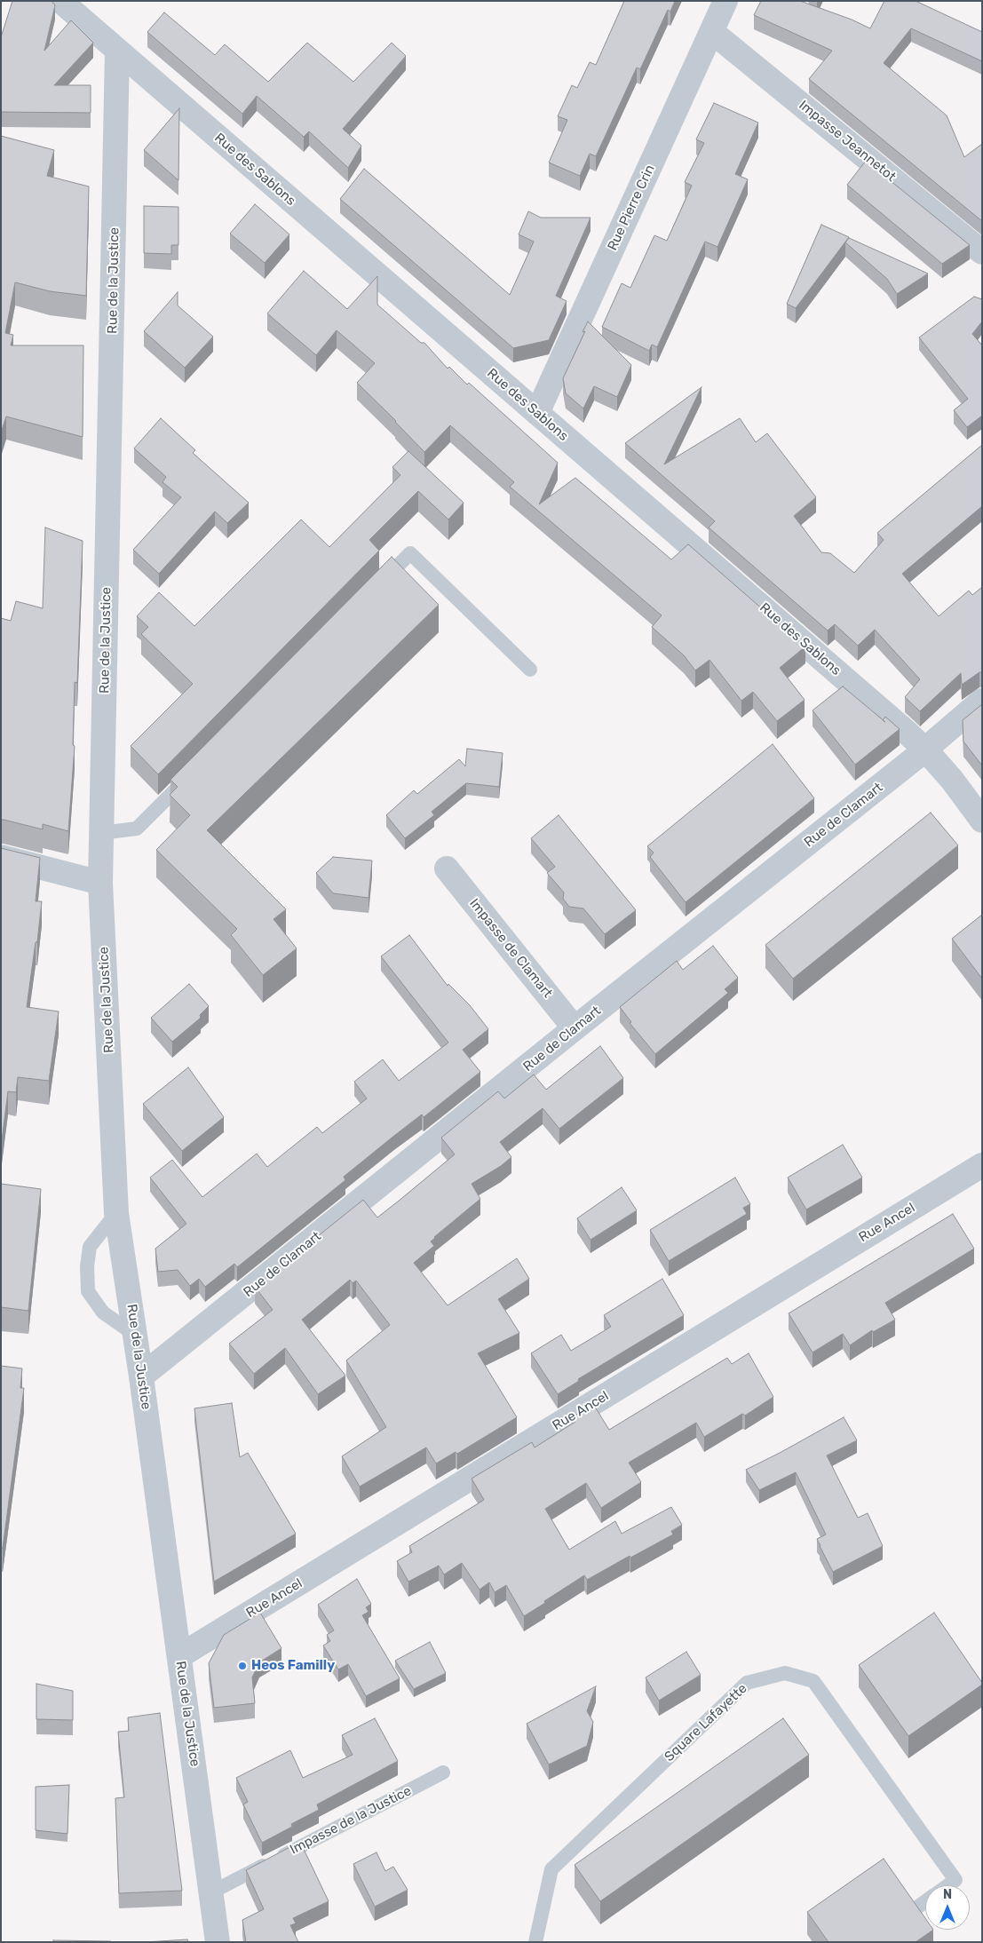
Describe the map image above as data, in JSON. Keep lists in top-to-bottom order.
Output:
{
  "streets": {
    "street": [
      "Impasse Jeannetot",
      "Rue des Sablons",
      "Rue Pierre Crin",
      "Rue de la Justice",
      "Rue de Clamart",
      "Impasse de Clamart",
      "Rue Ancel"
    ],
    "lane": ["Square Lafayette", "Impasse de la Justice"]
  },
  "crossings": [
    ["Impasse Jeannetot", "Rue Pierre Crin"],
    ["Rue des Sablons", "Rue Pierre Crin"],
    ["Rue des Sablons", "Rue de la Justice"],
    ["Rue des Sablons", "Rue de Clamart"],
    ["Rue de la Justice", "Rue de Clamart"],
    ["Rue de la Justice", "Rue Ancel"],
    ["Rue de la Justice", "Impasse de la Justice"],
    ["Rue de Clamart", "Impasse de Clamart"]
  ],
  "places": ["Heos Familly"],
  "north": "top"
}
